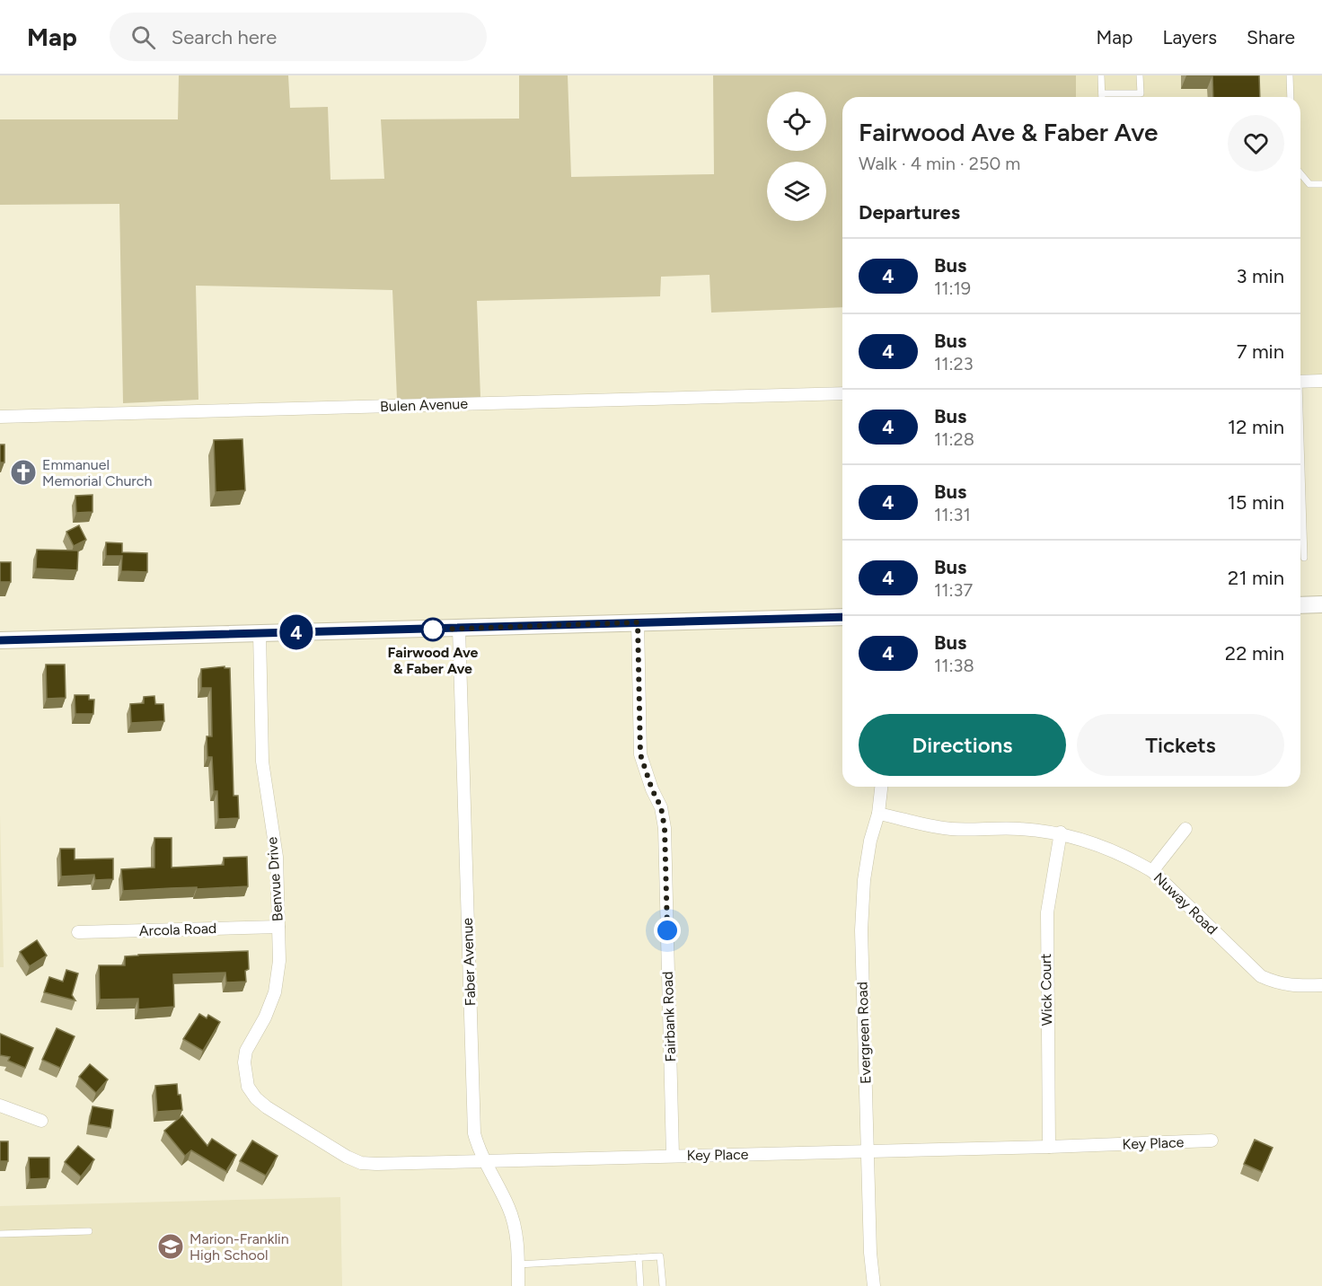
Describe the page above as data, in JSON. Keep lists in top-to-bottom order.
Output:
{
  "streets": {
    "street": [
      "Bulen Avenue",
      "Benvue Drive",
      "Nuway Road",
      "Arcola Road",
      "Faber Avenue",
      "Wick Court",
      "Fairbank Road",
      "Evergreen Road",
      "Key Place"
    ]
  },
  "crossings": [
    ["Benvue Drive", "Arcola Road"],
    ["Benvue Drive", "Key Place"],
    ["Nuway Road", "Wick Court"],
    ["Nuway Road", "Evergreen Road"],
    ["Faber Avenue", "Key Place"],
    ["Wick Court", "Key Place"],
    ["Fairbank Road", "Key Place"],
    ["Evergreen Road", "Key Place"]
  ],
  "places": {
    "church": ["Emmanuel Memorial Church"],
    "other": ["Fairwood Ave & Faber Ave"],
    "school or university": ["Marion-Franklin High School"]
  },
  "lines": ["bus line 4"],
  "page": {
    "header": "Map",
    "search": "Search here",
    "nav": ["Map", "Layers", "Share"],
    "on_map": "4",
    "heading": [
      ["Fairwood Ave & Faber Ave", "Walk · 4 min · 250 m"],
      "Departures"
    ],
    "list": [
      {
        "mark": "4",
        "name": "Bus",
        "note": "11:19",
        "value": "3 min"
      },
      {
        "mark": "4",
        "name": "Bus",
        "note": "11:23",
        "value": "7 min"
      },
      {
        "mark": "4",
        "name": "Bus",
        "note": "11:28",
        "value": "12 min"
      },
      {
        "mark": "4",
        "name": "Bus",
        "note": "11:31",
        "value": "15 min"
      },
      {
        "mark": "4",
        "name": "Bus",
        "note": "11:37",
        "value": "21 min"
      },
      {
        "mark": "4",
        "name": "Bus",
        "note": "11:38",
        "value": "22 min"
      }
    ],
    "buttons": ["Directions", "Tickets"]
  }
}
